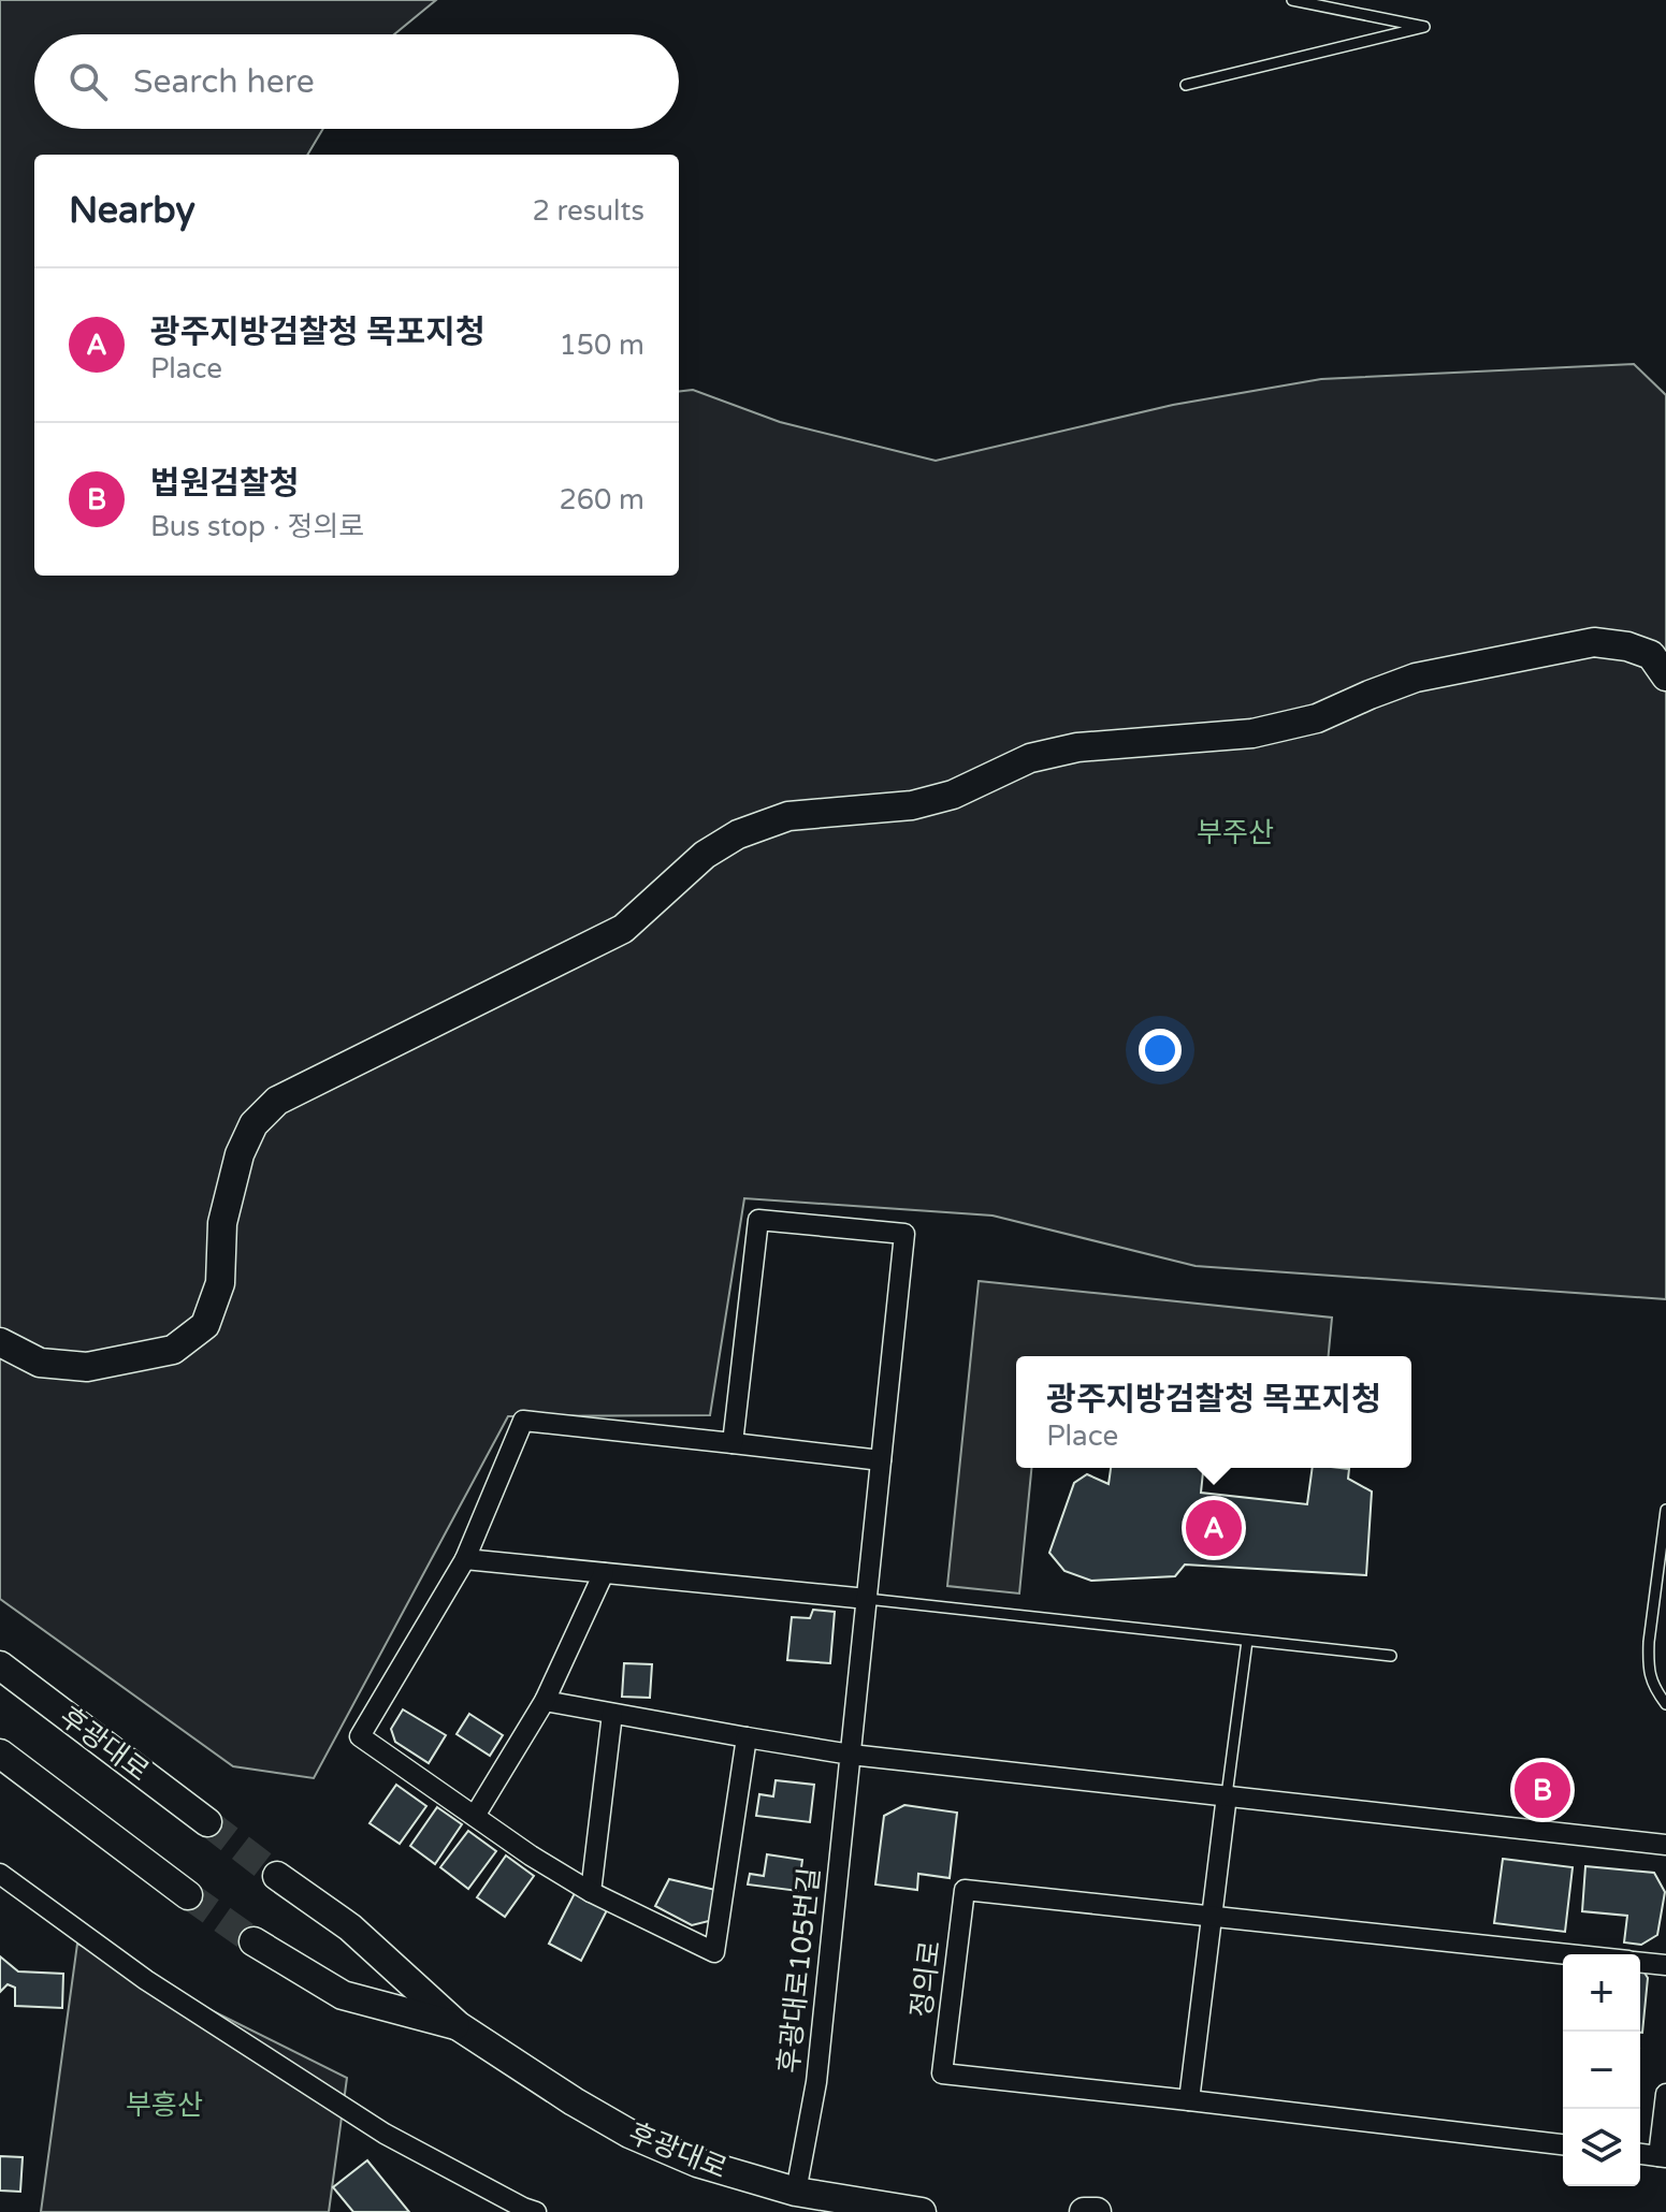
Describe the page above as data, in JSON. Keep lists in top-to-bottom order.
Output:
{
  "streets": {
    "street": ["후광대로", "후광대로105번길", "정의로"]
  },
  "crossings": [
    ["후광대로", "후광대로105번길"]
  ],
  "parks": ["부주산", "부흥산"],
  "page": {
    "search": "Search here",
    "heading": ["Nearby", "2 results"],
    "list": [
      {
        "mark": "A",
        "name": "광주지방검찰청 목포지청",
        "note": "Place",
        "value": "150 m"
      },
      {
        "mark": "B",
        "name": "법원검찰청",
        "note": "Bus stop · 정의로",
        "value": "260 m"
      }
    ],
    "popup": ["광주지방검찰청 목포지청", "Place"],
    "pins": ["A", "B"],
    "map_buttons": ["+", "−"]
  }
}
